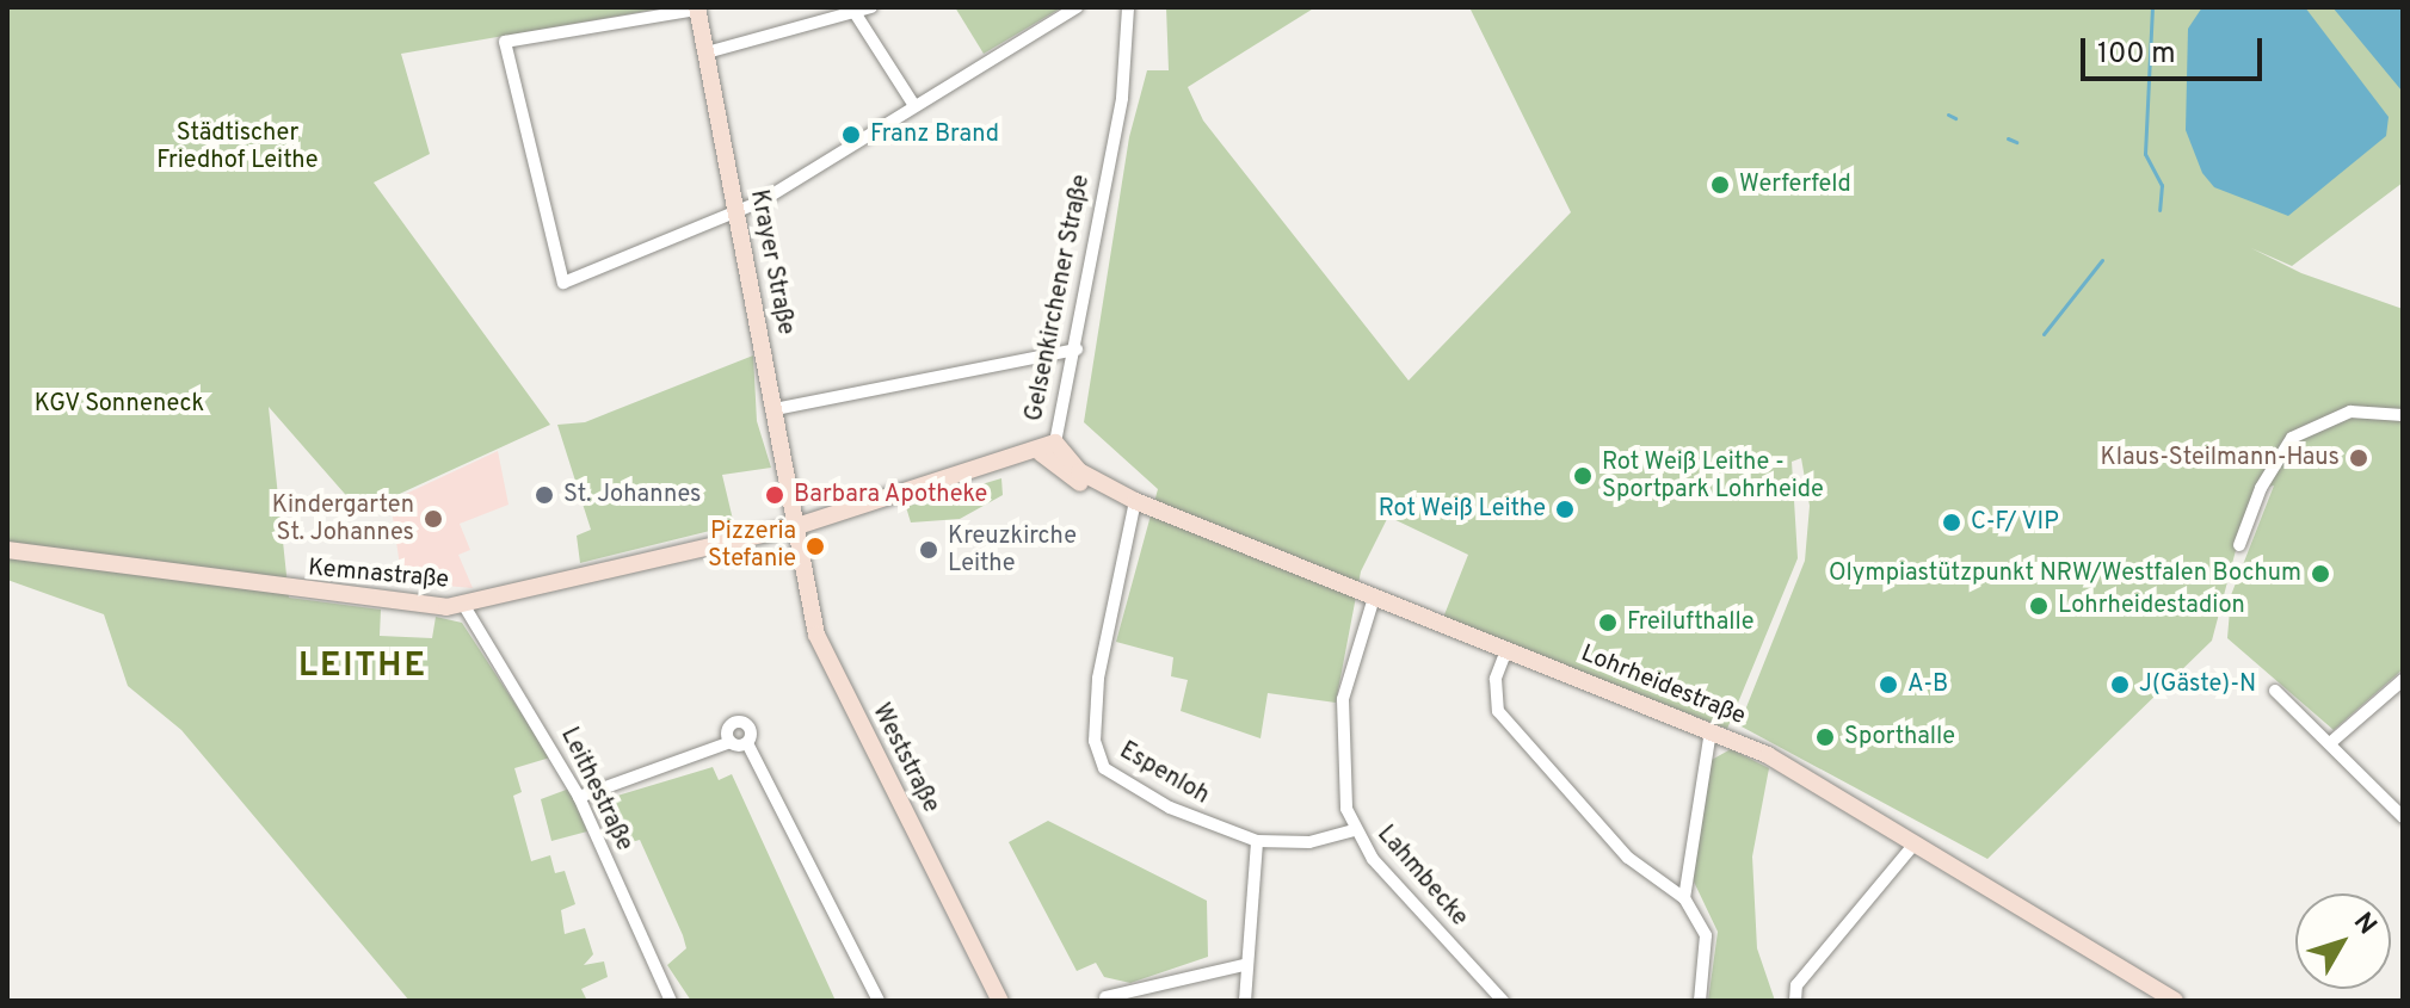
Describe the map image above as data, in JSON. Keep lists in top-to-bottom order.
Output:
{
  "streets": {
    "street": [
      "Krayer Straße",
      "Gelsenkirchener Straße",
      "Kemnastraße",
      "Lohrheidestraße",
      "Weststraße",
      "Espenloh",
      "Leithestraße",
      "Lahmbecke"
    ]
  },
  "crossings": [
    ["Krayer Straße", "Gelsenkirchener Straße"],
    ["Krayer Straße", "Kemnastraße"],
    ["Krayer Straße", "Weststraße"],
    ["Gelsenkirchener Straße", "Kemnastraße"],
    ["Gelsenkirchener Straße", "Lohrheidestraße"],
    ["Gelsenkirchener Straße", "Weststraße"],
    ["Kemnastraße", "Weststraße"],
    ["Kemnastraße", "Leithestraße"],
    ["Lohrheidestraße", "Espenloh"],
    ["Lohrheidestraße", "Lahmbecke"],
    ["Espenloh", "Lahmbecke"]
  ],
  "districts": ["LEITHE"],
  "parks": ["Städtischer Friedhof Leithe", "KGV Sonneneck"],
  "places": [
    "Franz Brand",
    "Werferfeld",
    "Klaus-Steilmann-Haus",
    "Rot Weiß Leithe - Sportpark Lohrheide",
    "St. Johannes",
    "Barbara Apotheke",
    "Rot Weiß Leithe",
    "Kindergarten St. Johannes",
    "C-F/ VIP",
    "Pizzeria Stefanie",
    "Kreuzkirche Leithe",
    "Olympiastützpunkt NRW/Westfalen Bochum",
    "Lohrheidestadion",
    "Freilufthalle",
    "A-B",
    "J(Gäste)-N",
    "Sporthalle"
  ],
  "scale_bar": "100 m",
  "north": "top right"
}
